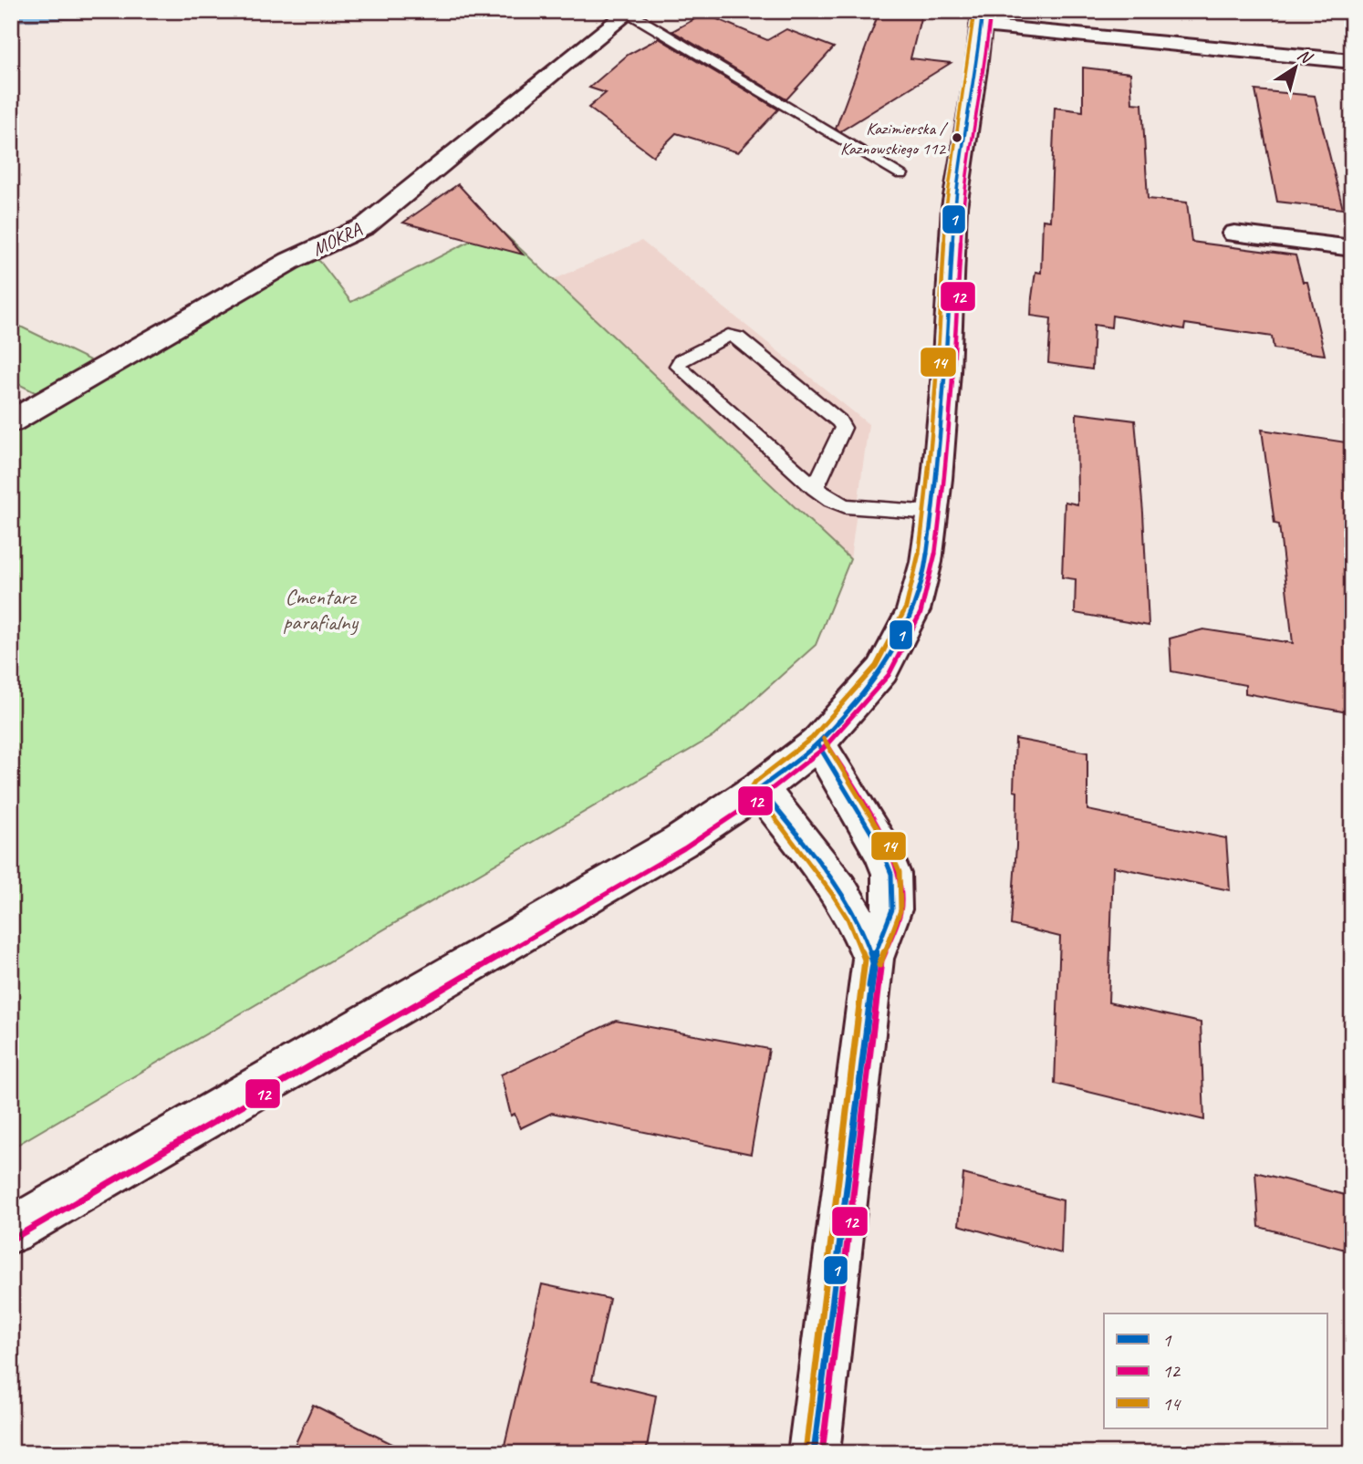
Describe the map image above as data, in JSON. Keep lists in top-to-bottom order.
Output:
{
  "streets": {
    "street": ["MOKRA"]
  },
  "parks": ["Cmentarz parafialny"],
  "places": ["Kazimierska / Kaznowskiego 112"],
  "lines": ["transit line 1", "transit line 14", "transit line 12"],
  "legend": ["1", "12", "14"],
  "north": "top right"
}
